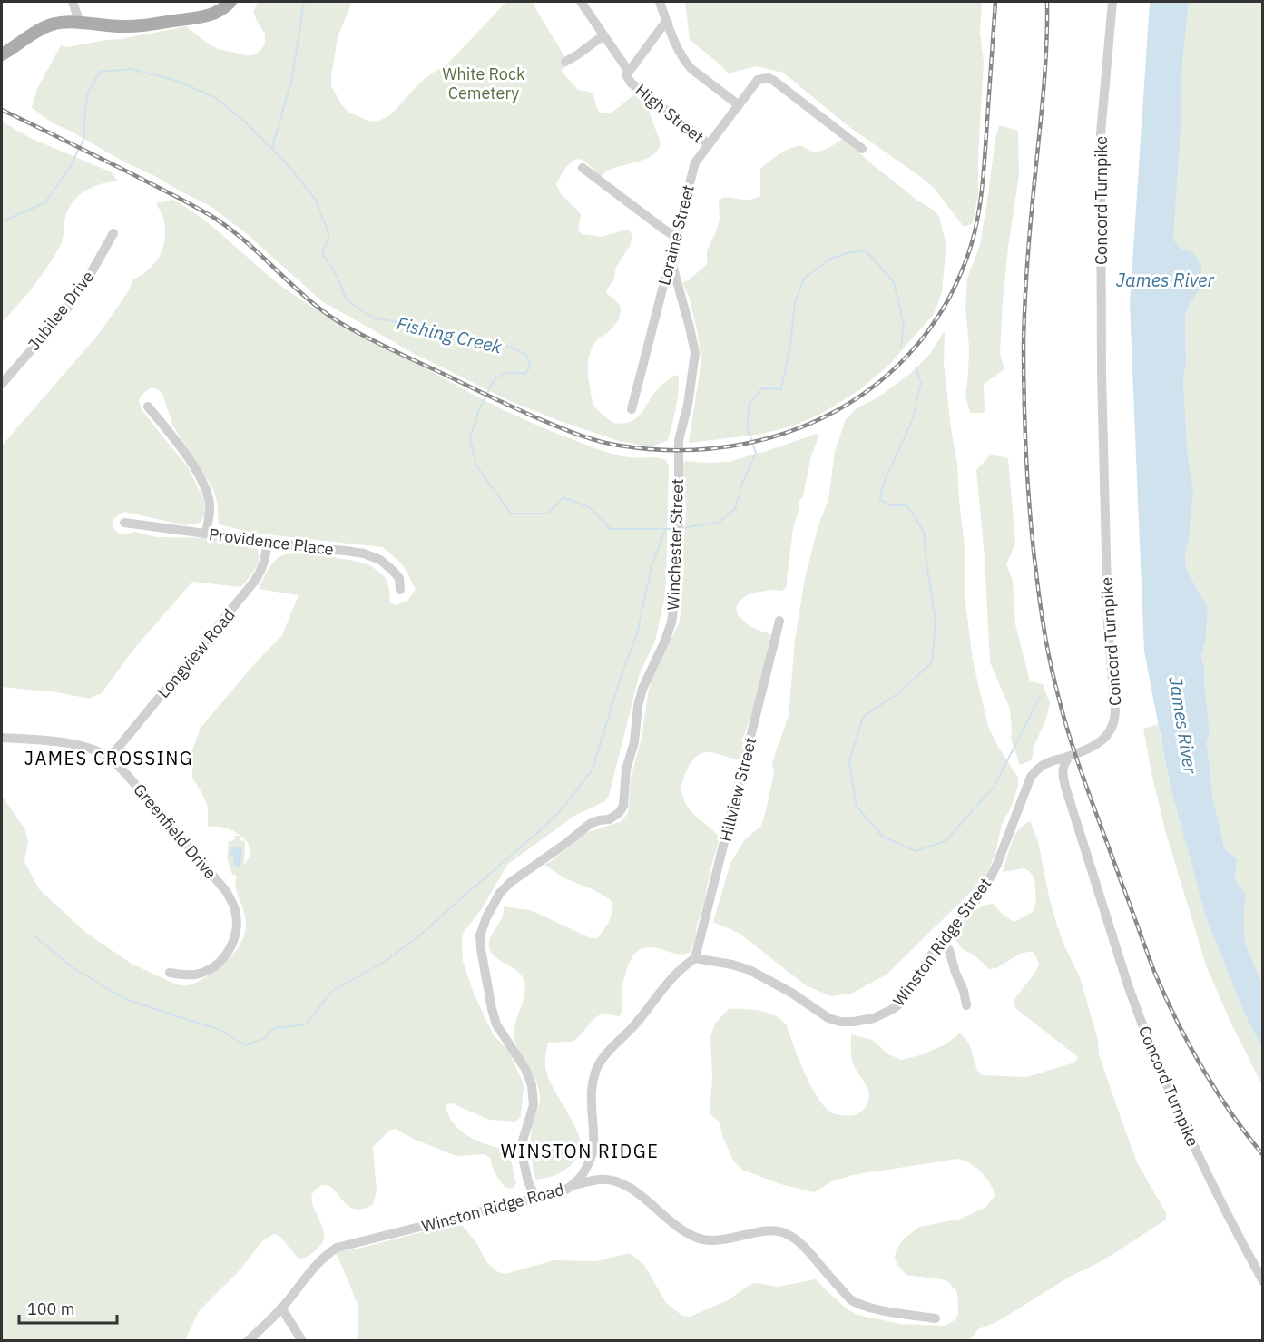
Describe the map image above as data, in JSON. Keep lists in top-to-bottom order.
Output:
{
  "streets": {
    "street": [
      "High Street",
      "Concord Turnpike",
      "Loraine Street",
      "Jubilee Drive",
      "Providence Place",
      "Winchester Street",
      "Longview Road",
      "Hillview Street",
      "Greenfield Drive",
      "Winston Ridge Street",
      "Winston Ridge Road"
    ]
  },
  "crossings": [
    ["High Street", "Loraine Street"],
    ["Concord Turnpike", "Winston Ridge Street"],
    ["Loraine Street", "Winchester Street"],
    ["Providence Place", "Longview Road"],
    ["Winchester Street", "Winston Ridge Road"],
    ["Longview Road", "Greenfield Drive"],
    ["Hillview Street", "Winston Ridge Street"],
    ["Hillview Street", "Winston Ridge Road"],
    ["Winston Ridge Street", "Winston Ridge Road"]
  ],
  "districts": ["JAMES CROSSING", "WINSTON RIDGE"],
  "water": ["James River", "Fishing Creek"],
  "parks": ["White Rock Cemetery"],
  "scale_bar": "100 m"
}
